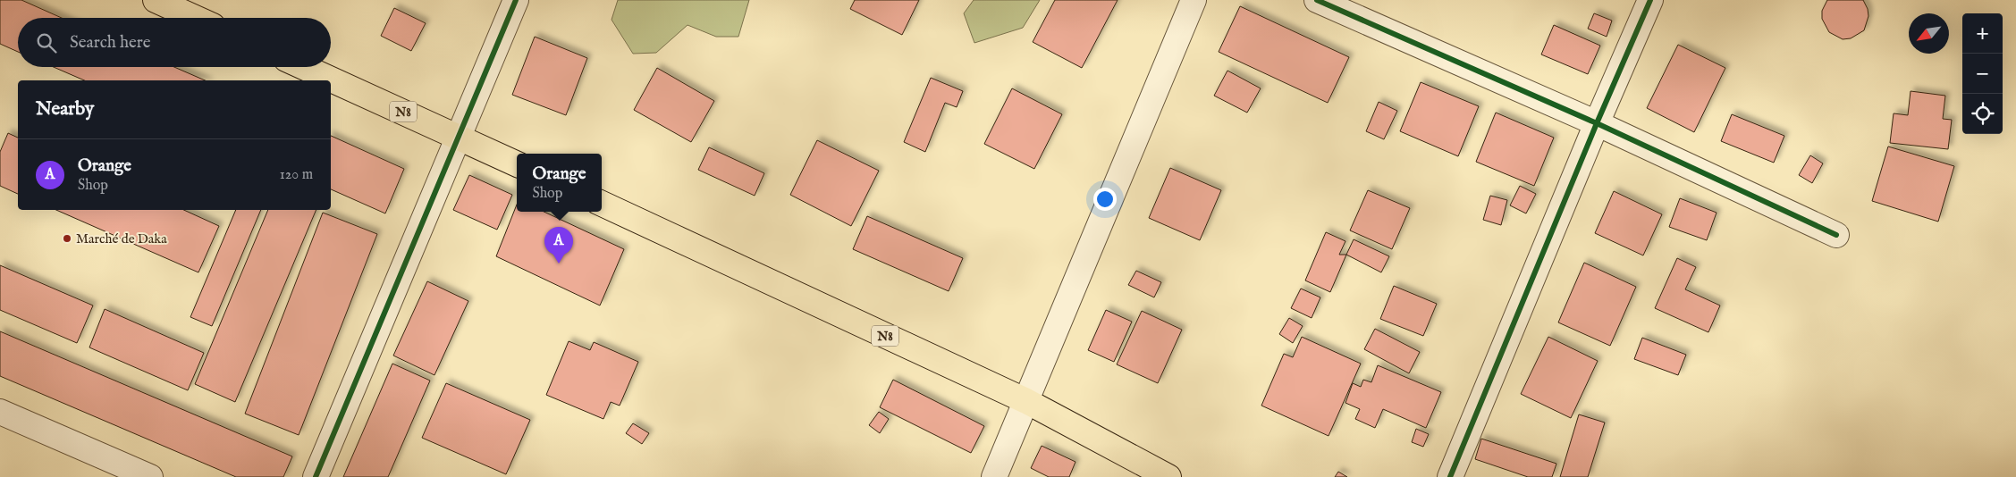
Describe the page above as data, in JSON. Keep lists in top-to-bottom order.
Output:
{
  "streets": {
    "main road": ["N8"]
  },
  "places": ["Marché de Daka"],
  "north": "bottom left",
  "page": {
    "map_buttons": ["+", "−"],
    "search": "Search here",
    "heading": "Nearby",
    "list": [
      {
        "mark": "A",
        "name": "Orange",
        "note": "Shop",
        "value": "120 m"
      }
    ],
    "popup": ["Orange", "Shop"],
    "pins": "A"
  }
}
